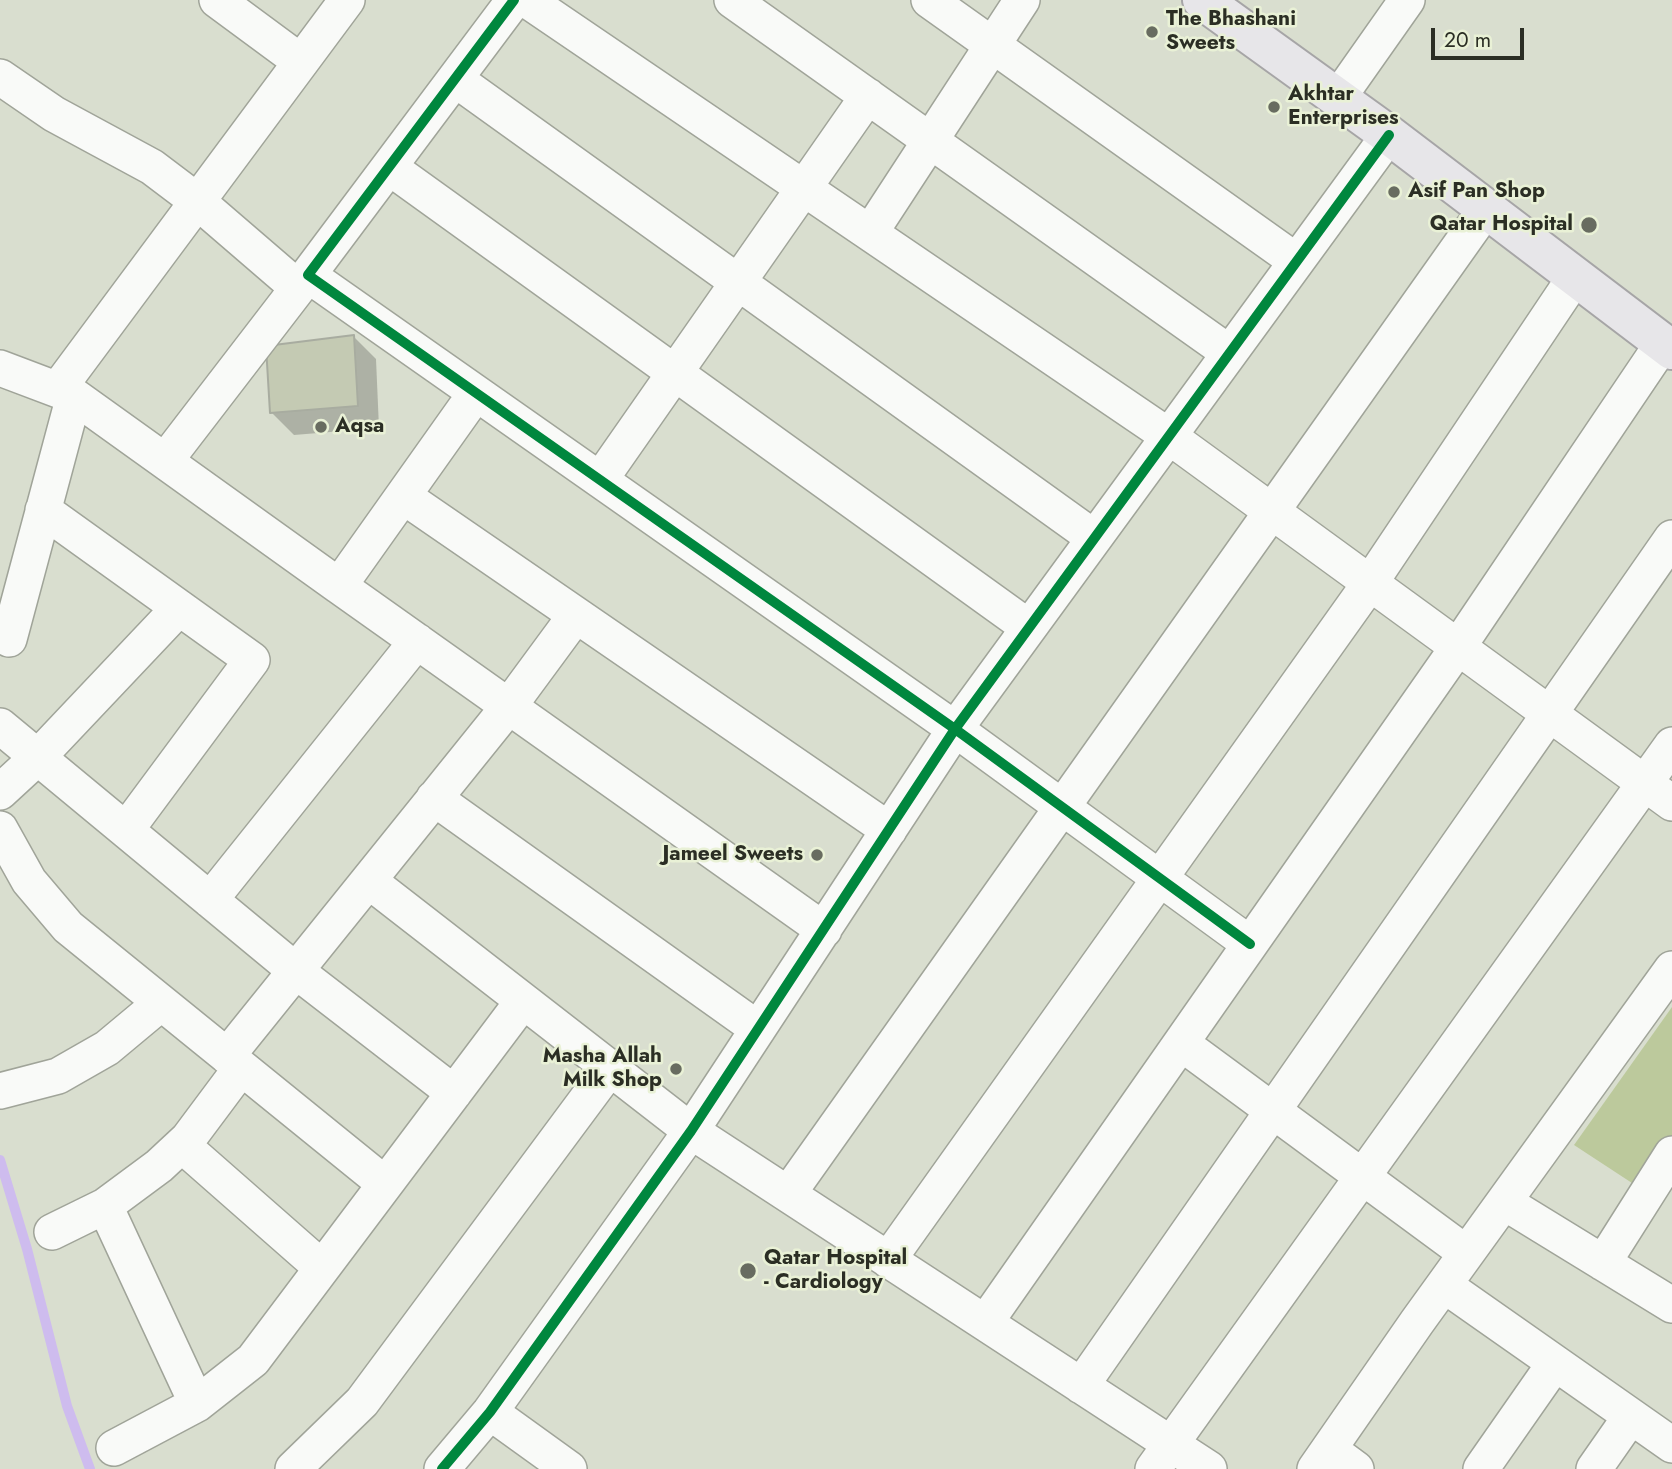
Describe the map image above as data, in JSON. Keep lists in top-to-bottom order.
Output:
{
  "places": [
    "The Bhashani Sweets",
    "Akhtar Enterprises",
    "Asif Pan Shop",
    "Qatar Hospital",
    "Aqsa",
    "Jameel Sweets",
    "Masha Allah Milk Shop",
    "Qatar Hospital - Cardiology"
  ],
  "scale_bar": "20 m"
}
